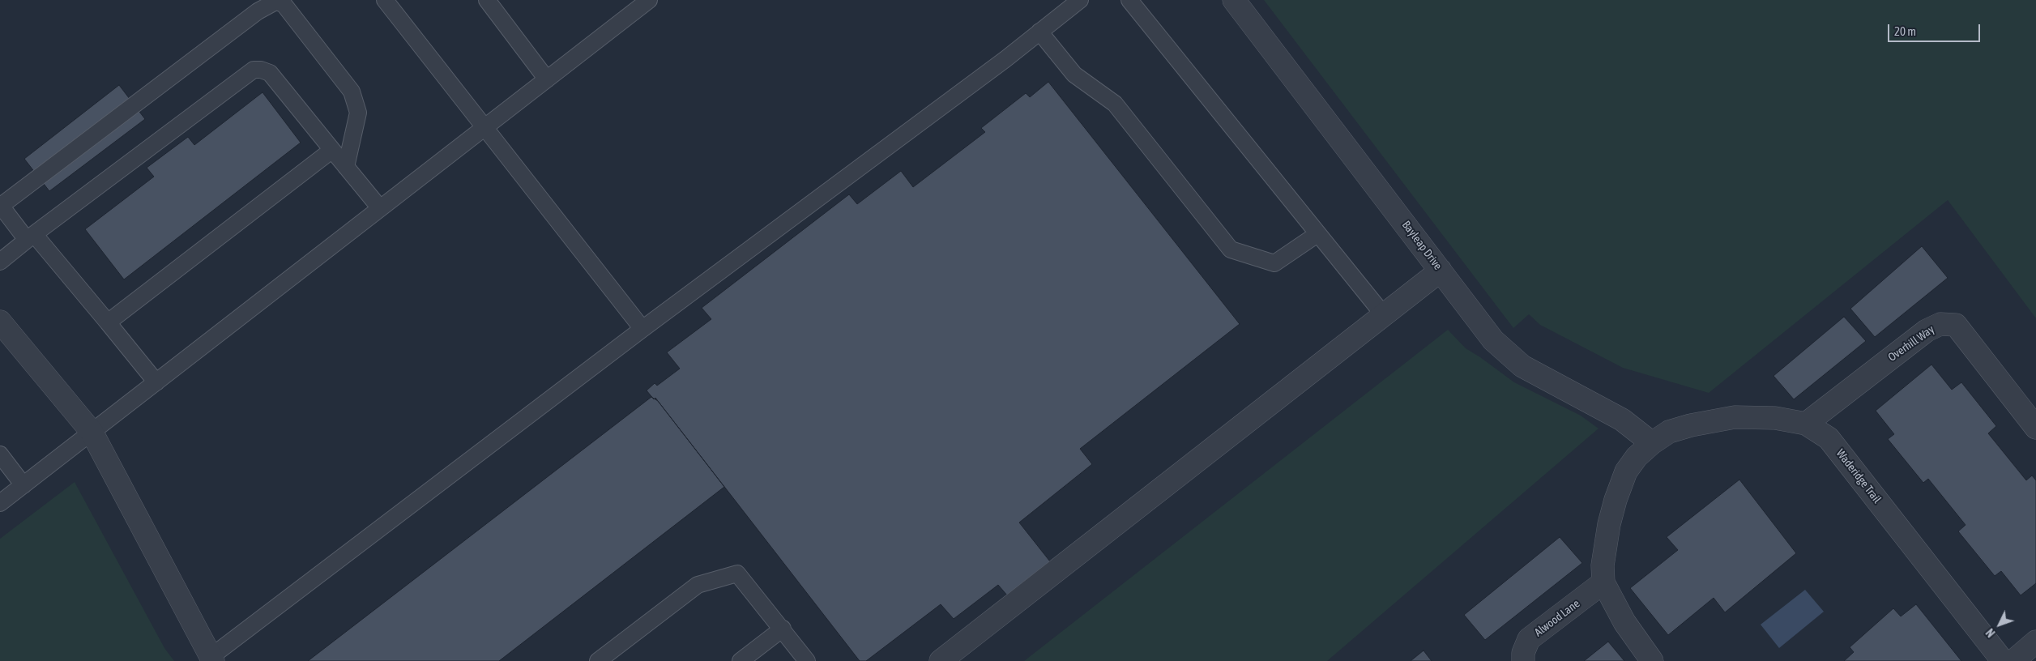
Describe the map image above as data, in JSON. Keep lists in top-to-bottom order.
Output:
{
  "streets": {
    "street": [
      "Bayleap Drive",
      "Overhill Way",
      "Waderidge Trail",
      "Alwood Lane"
    ]
  },
  "crossings": [
    ["Bayleap Drive", "Waderidge Trail"],
    ["Overhill Way", "Waderidge Trail"],
    ["Waderidge Trail", "Alwood Lane"]
  ],
  "scale_bar": "20 m",
  "north": "bottom left"
}
